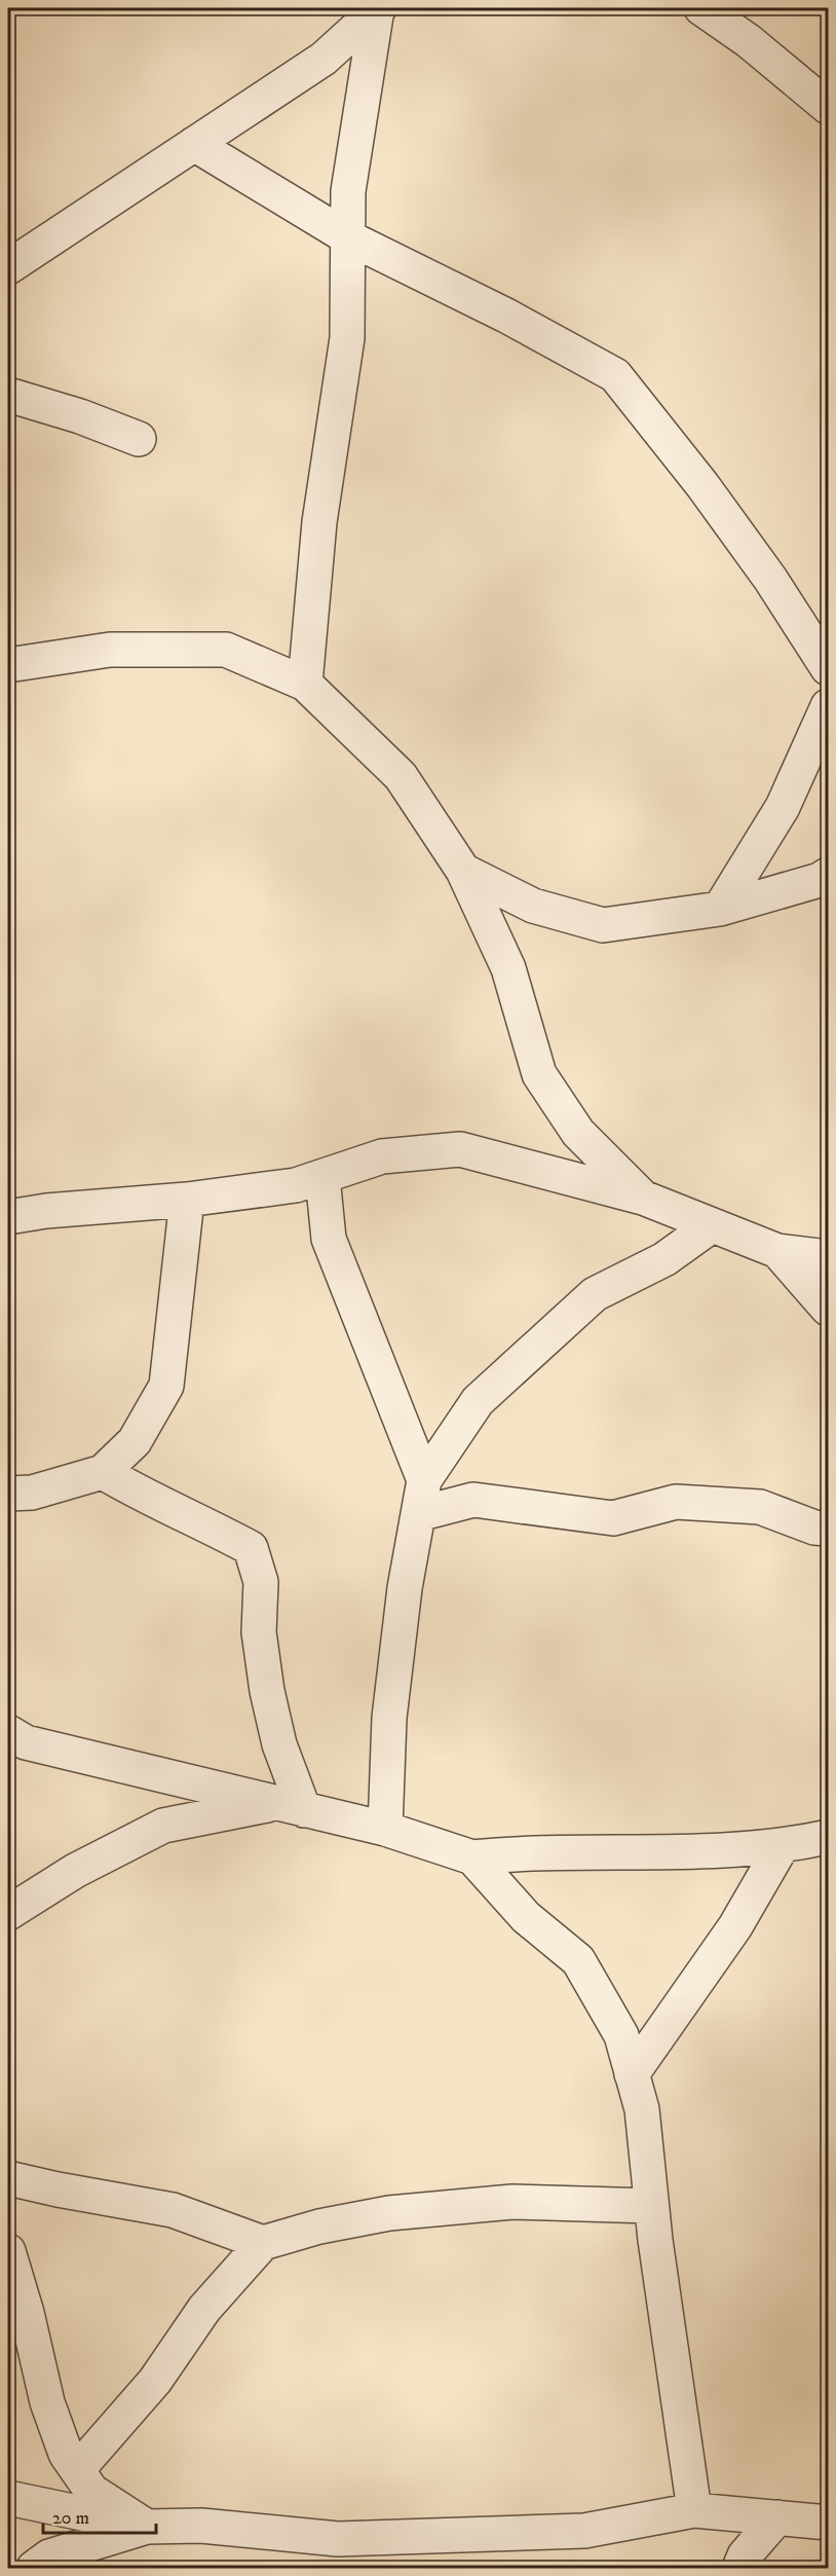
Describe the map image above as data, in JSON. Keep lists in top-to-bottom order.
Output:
{
  "scale_bar": "20 m"
}
